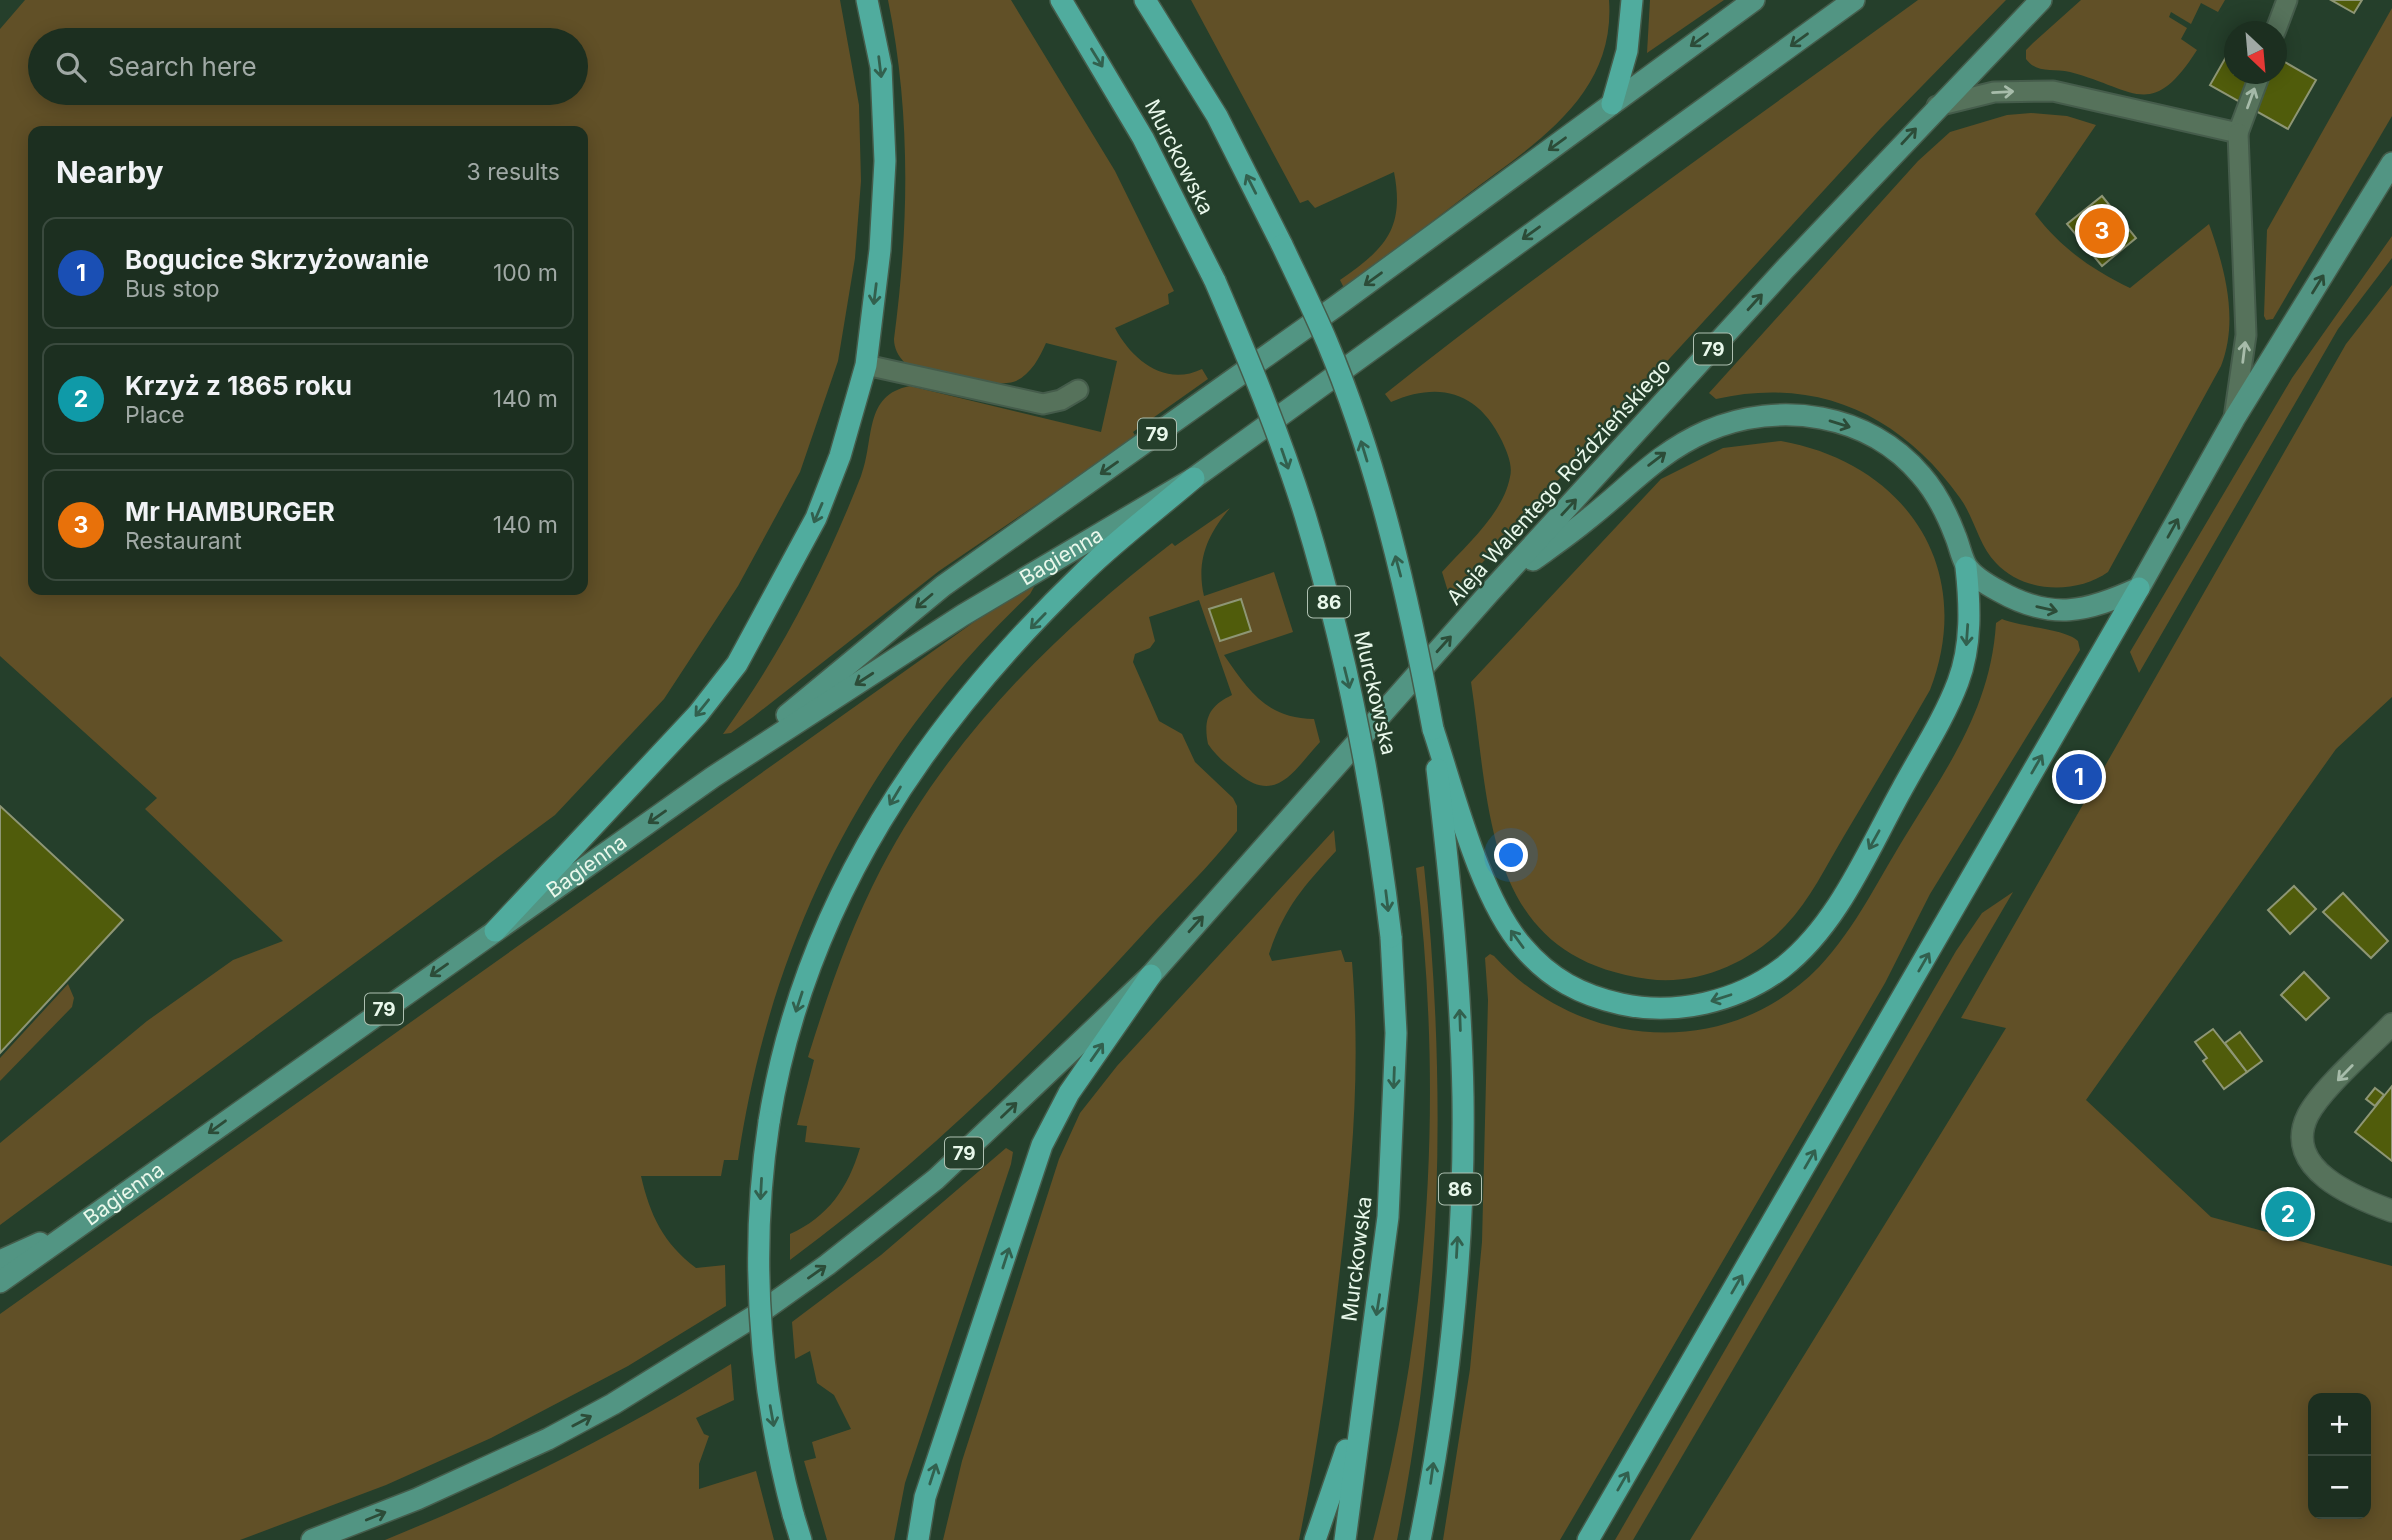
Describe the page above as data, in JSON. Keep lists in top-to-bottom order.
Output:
{
  "streets": {
    "highway": ["Murckowska", "86"],
    "main road": ["79", "Aleja Walentego Roździeńskiego", "Bagienna"]
  },
  "crossings": [
    ["Murckowska", "86"],
    ["79", "Aleja Walentego Roździeńskiego"],
    ["79", "Bagienna"]
  ],
  "one_way": ["Aleja Walentego Roździeńskiego"],
  "north": "bottom right",
  "page": {
    "search": "Search here",
    "heading": ["Nearby", "3 results"],
    "pins": ["3", "1", "2"],
    "list": [
      {
        "mark": "1",
        "name": "Bogucice Skrzyżowanie",
        "note": "Bus stop",
        "value": "100 m"
      },
      {
        "mark": "2",
        "name": "Krzyż z 1865 roku",
        "note": "Place",
        "value": "140 m"
      },
      {
        "mark": "3",
        "name": "Mr HAMBURGER",
        "note": "Restaurant",
        "value": "140 m"
      }
    ],
    "map_buttons": ["+", "−"]
  }
}
